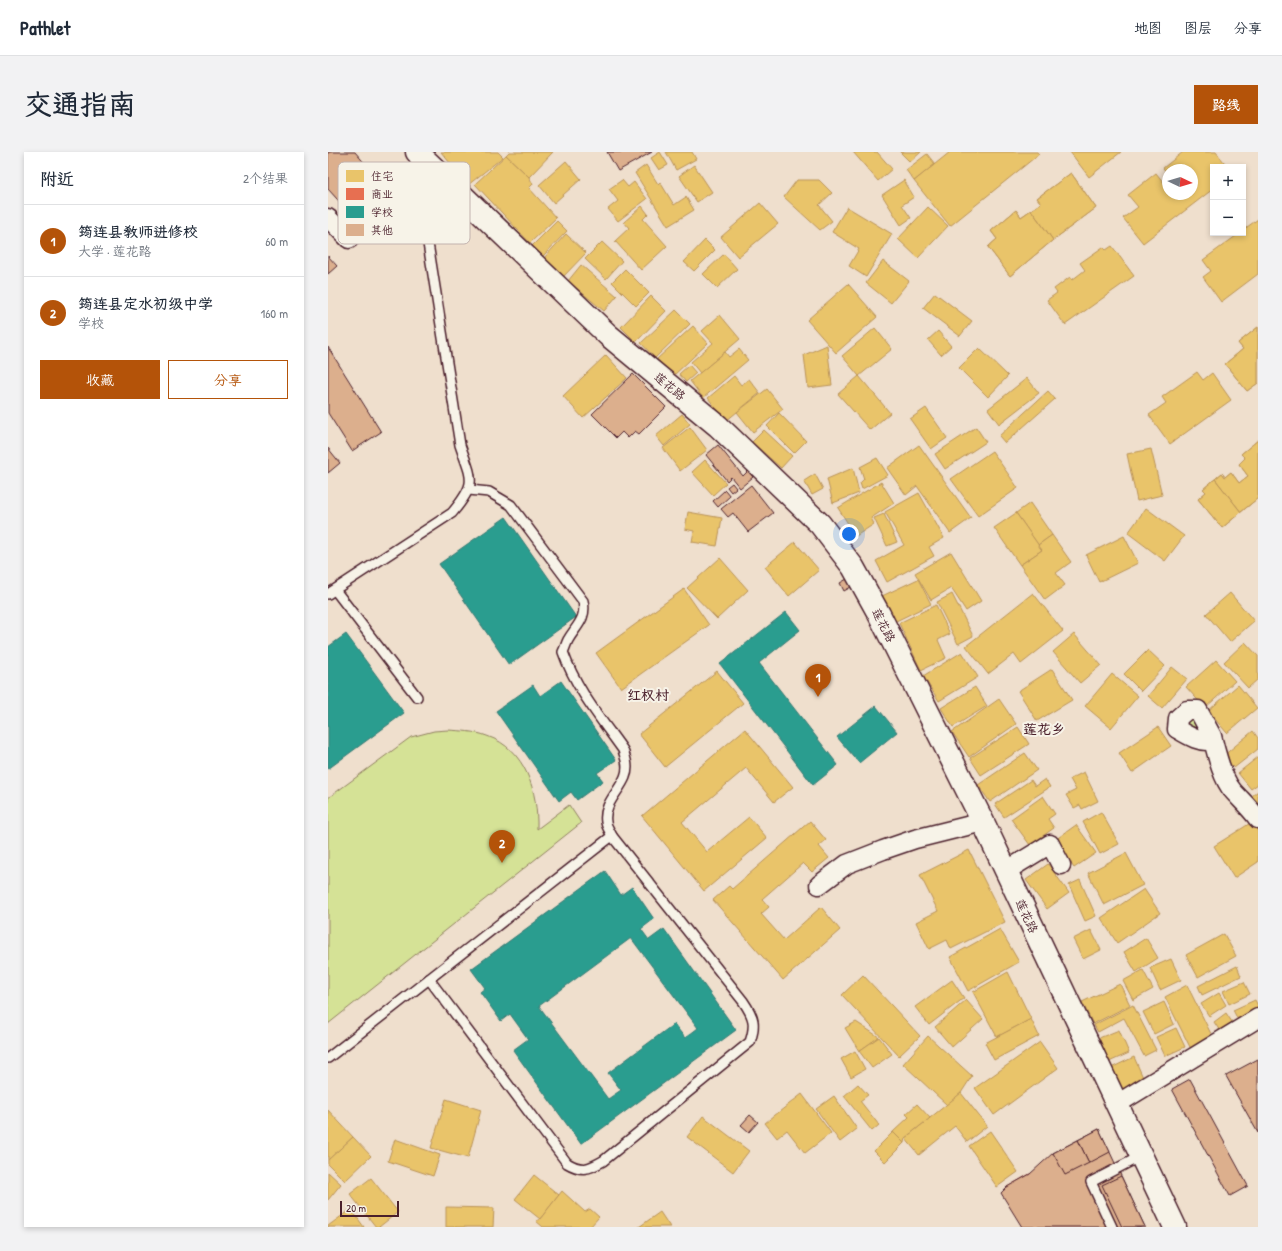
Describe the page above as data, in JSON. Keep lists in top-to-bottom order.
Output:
{
  "streets": {
    "main road": ["莲花路"]
  },
  "districts": ["红权村", "莲花乡"],
  "legend": [
    "住宅",
    "商业",
    "学校",
    "其他"
  ],
  "scale_bar": "20 m",
  "north": "right",
  "page": {
    "header": "Pathlet",
    "nav": ["地图", "图层", "分享"],
    "title": "交通指南",
    "buttons": [
      "路线",
      ["收藏", "分享"]
    ],
    "heading": ["附近", "2个结果"],
    "map_buttons": ["+", "−"],
    "list": [
      {
        "mark": "1",
        "name": "筠连县教师进修校",
        "note": "大学 · 莲花路",
        "value": "60 m"
      },
      {
        "mark": "2",
        "name": "筠连县定水初级中学",
        "note": "学校",
        "value": "160 m"
      }
    ],
    "pins": ["1", "2"],
    "scale": "20 m"
  }
}
